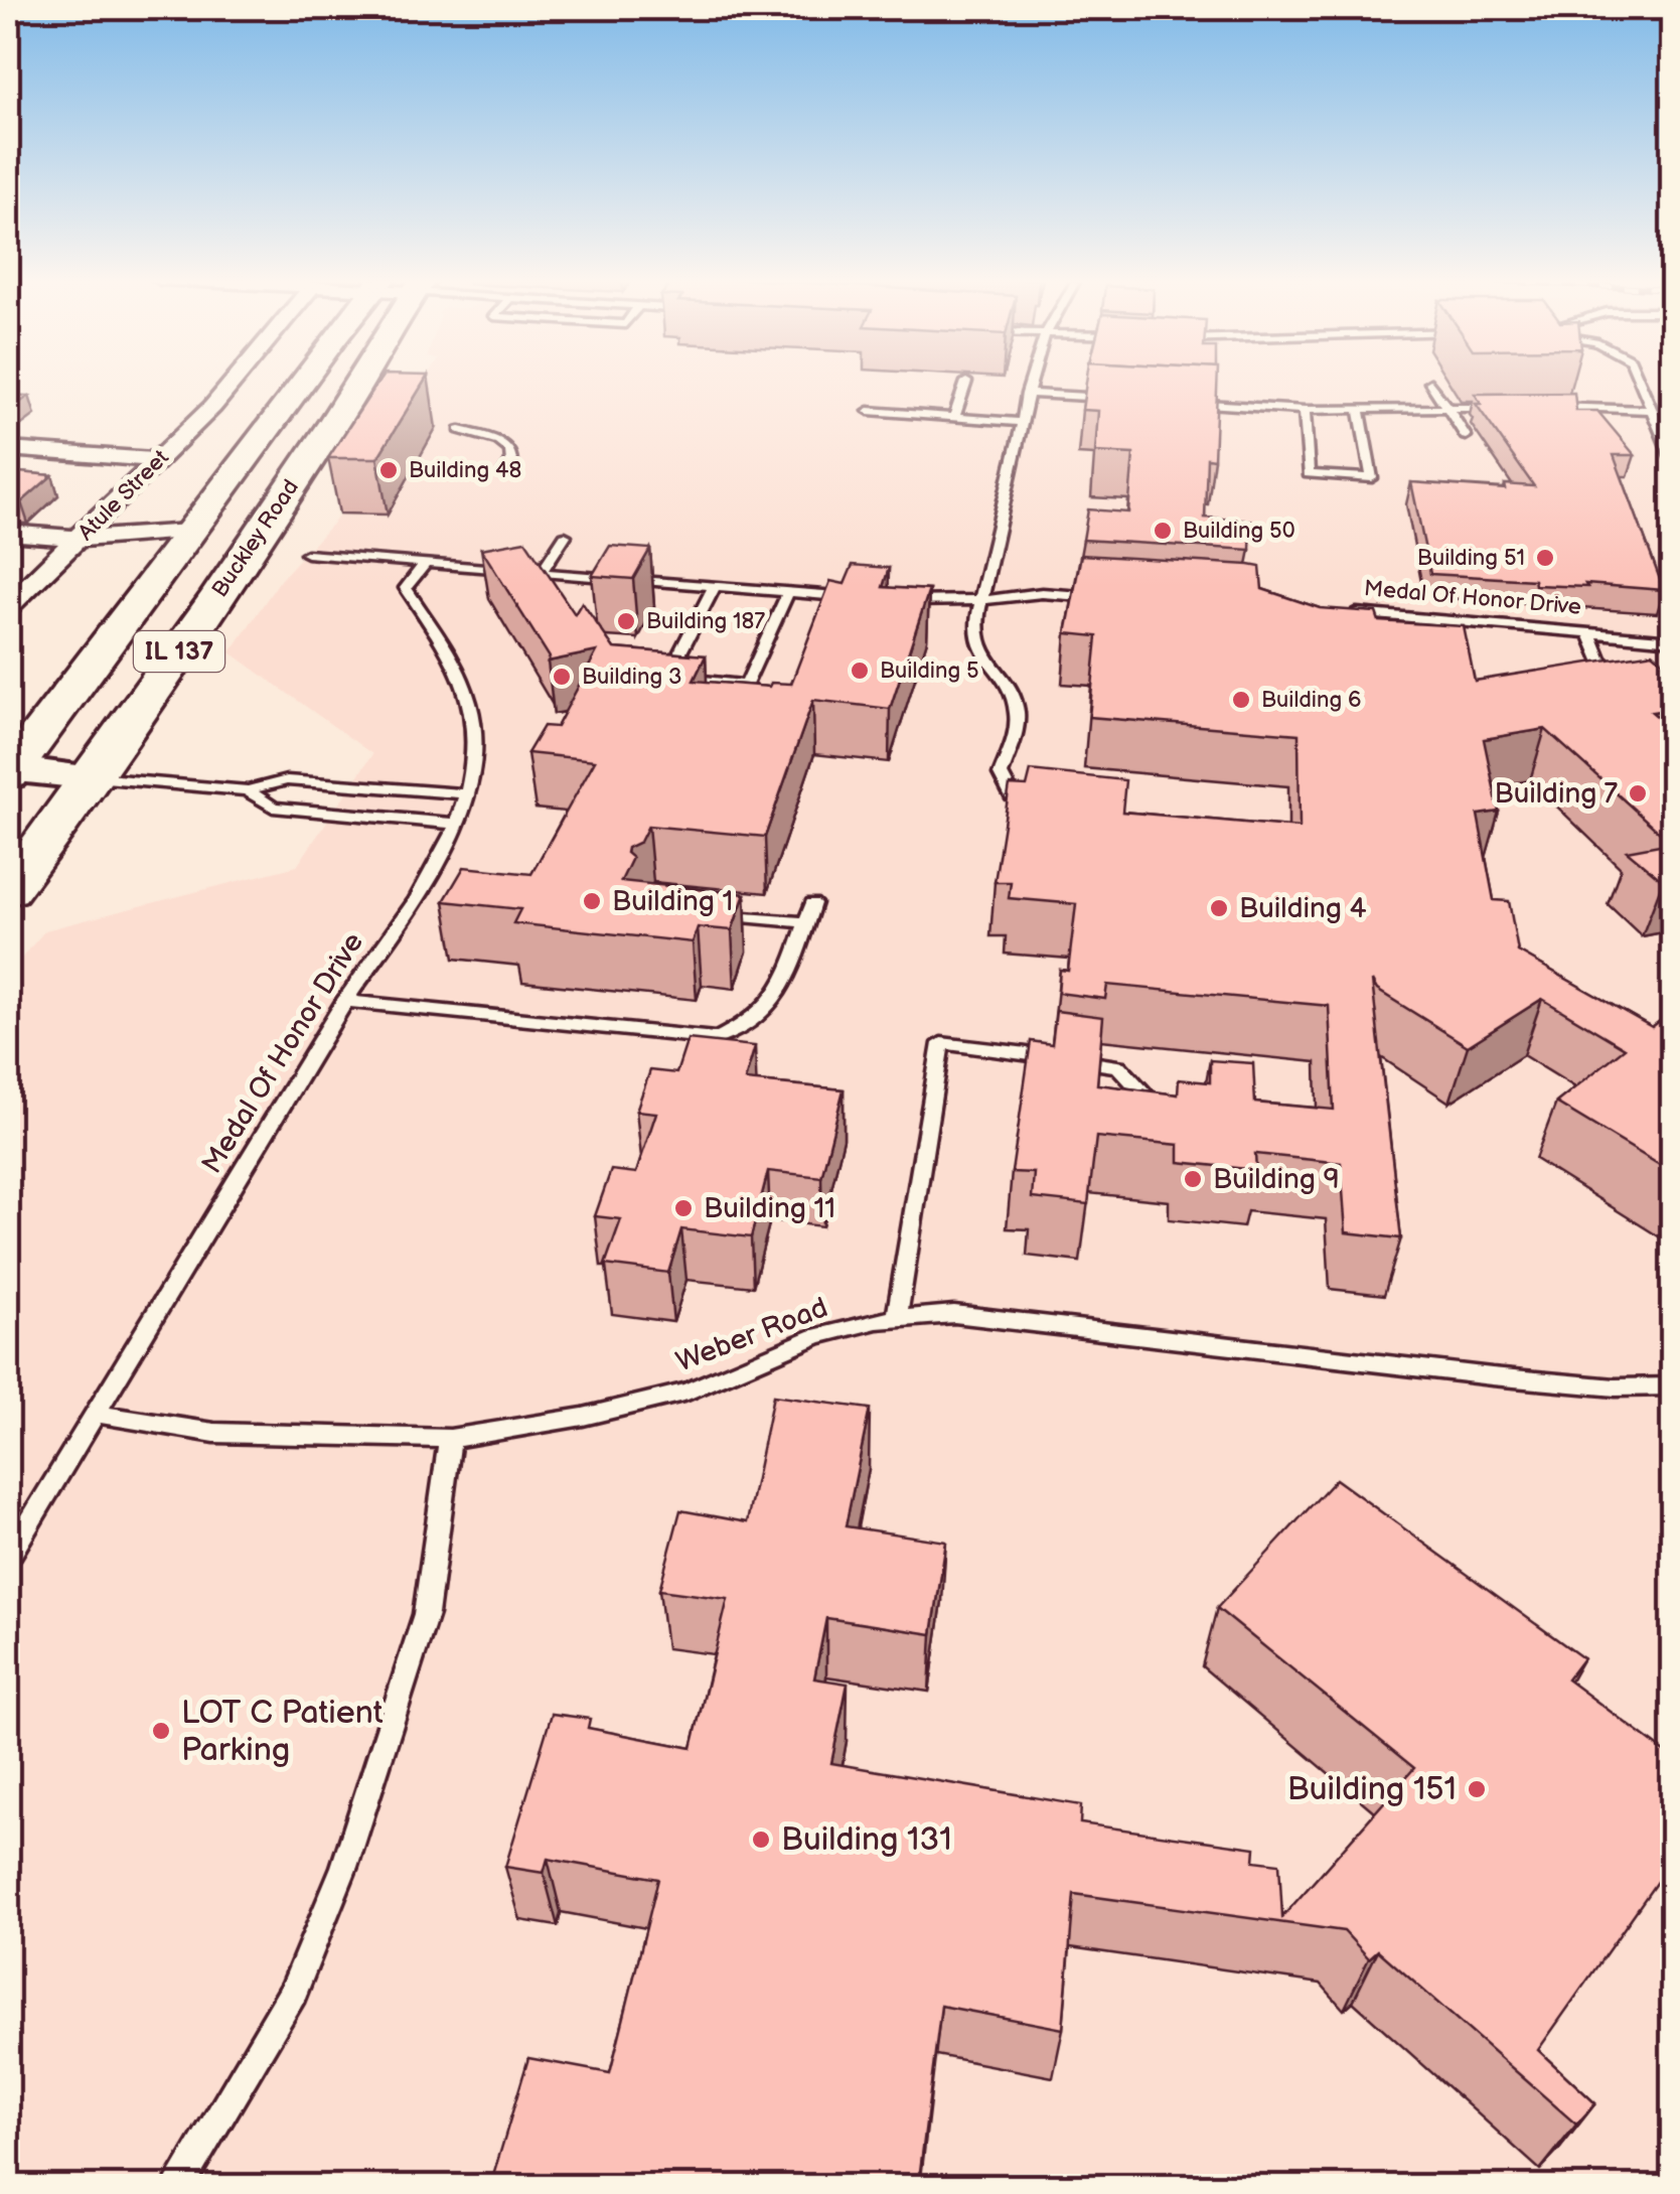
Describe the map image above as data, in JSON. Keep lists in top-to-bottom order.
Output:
{
  "streets": {
    "highway": ["Buckley Road", "IL 137"],
    "street": ["Atule Street"],
    "lane": ["Medal Of Honor Drive", "Weber Road"]
  },
  "crossings": [
    ["Medal Of Honor Drive", "Weber Road"]
  ],
  "places": [
    "Building 48",
    "Building 50",
    "Building 51",
    "Building 187",
    "Building 5",
    "Building 3",
    "Building 6",
    "Building 7",
    "Building 1",
    "Building 4",
    "Building 9",
    "Building 11",
    "LOT C Patient Parking",
    "Building 151",
    "Building 131"
  ]
}
